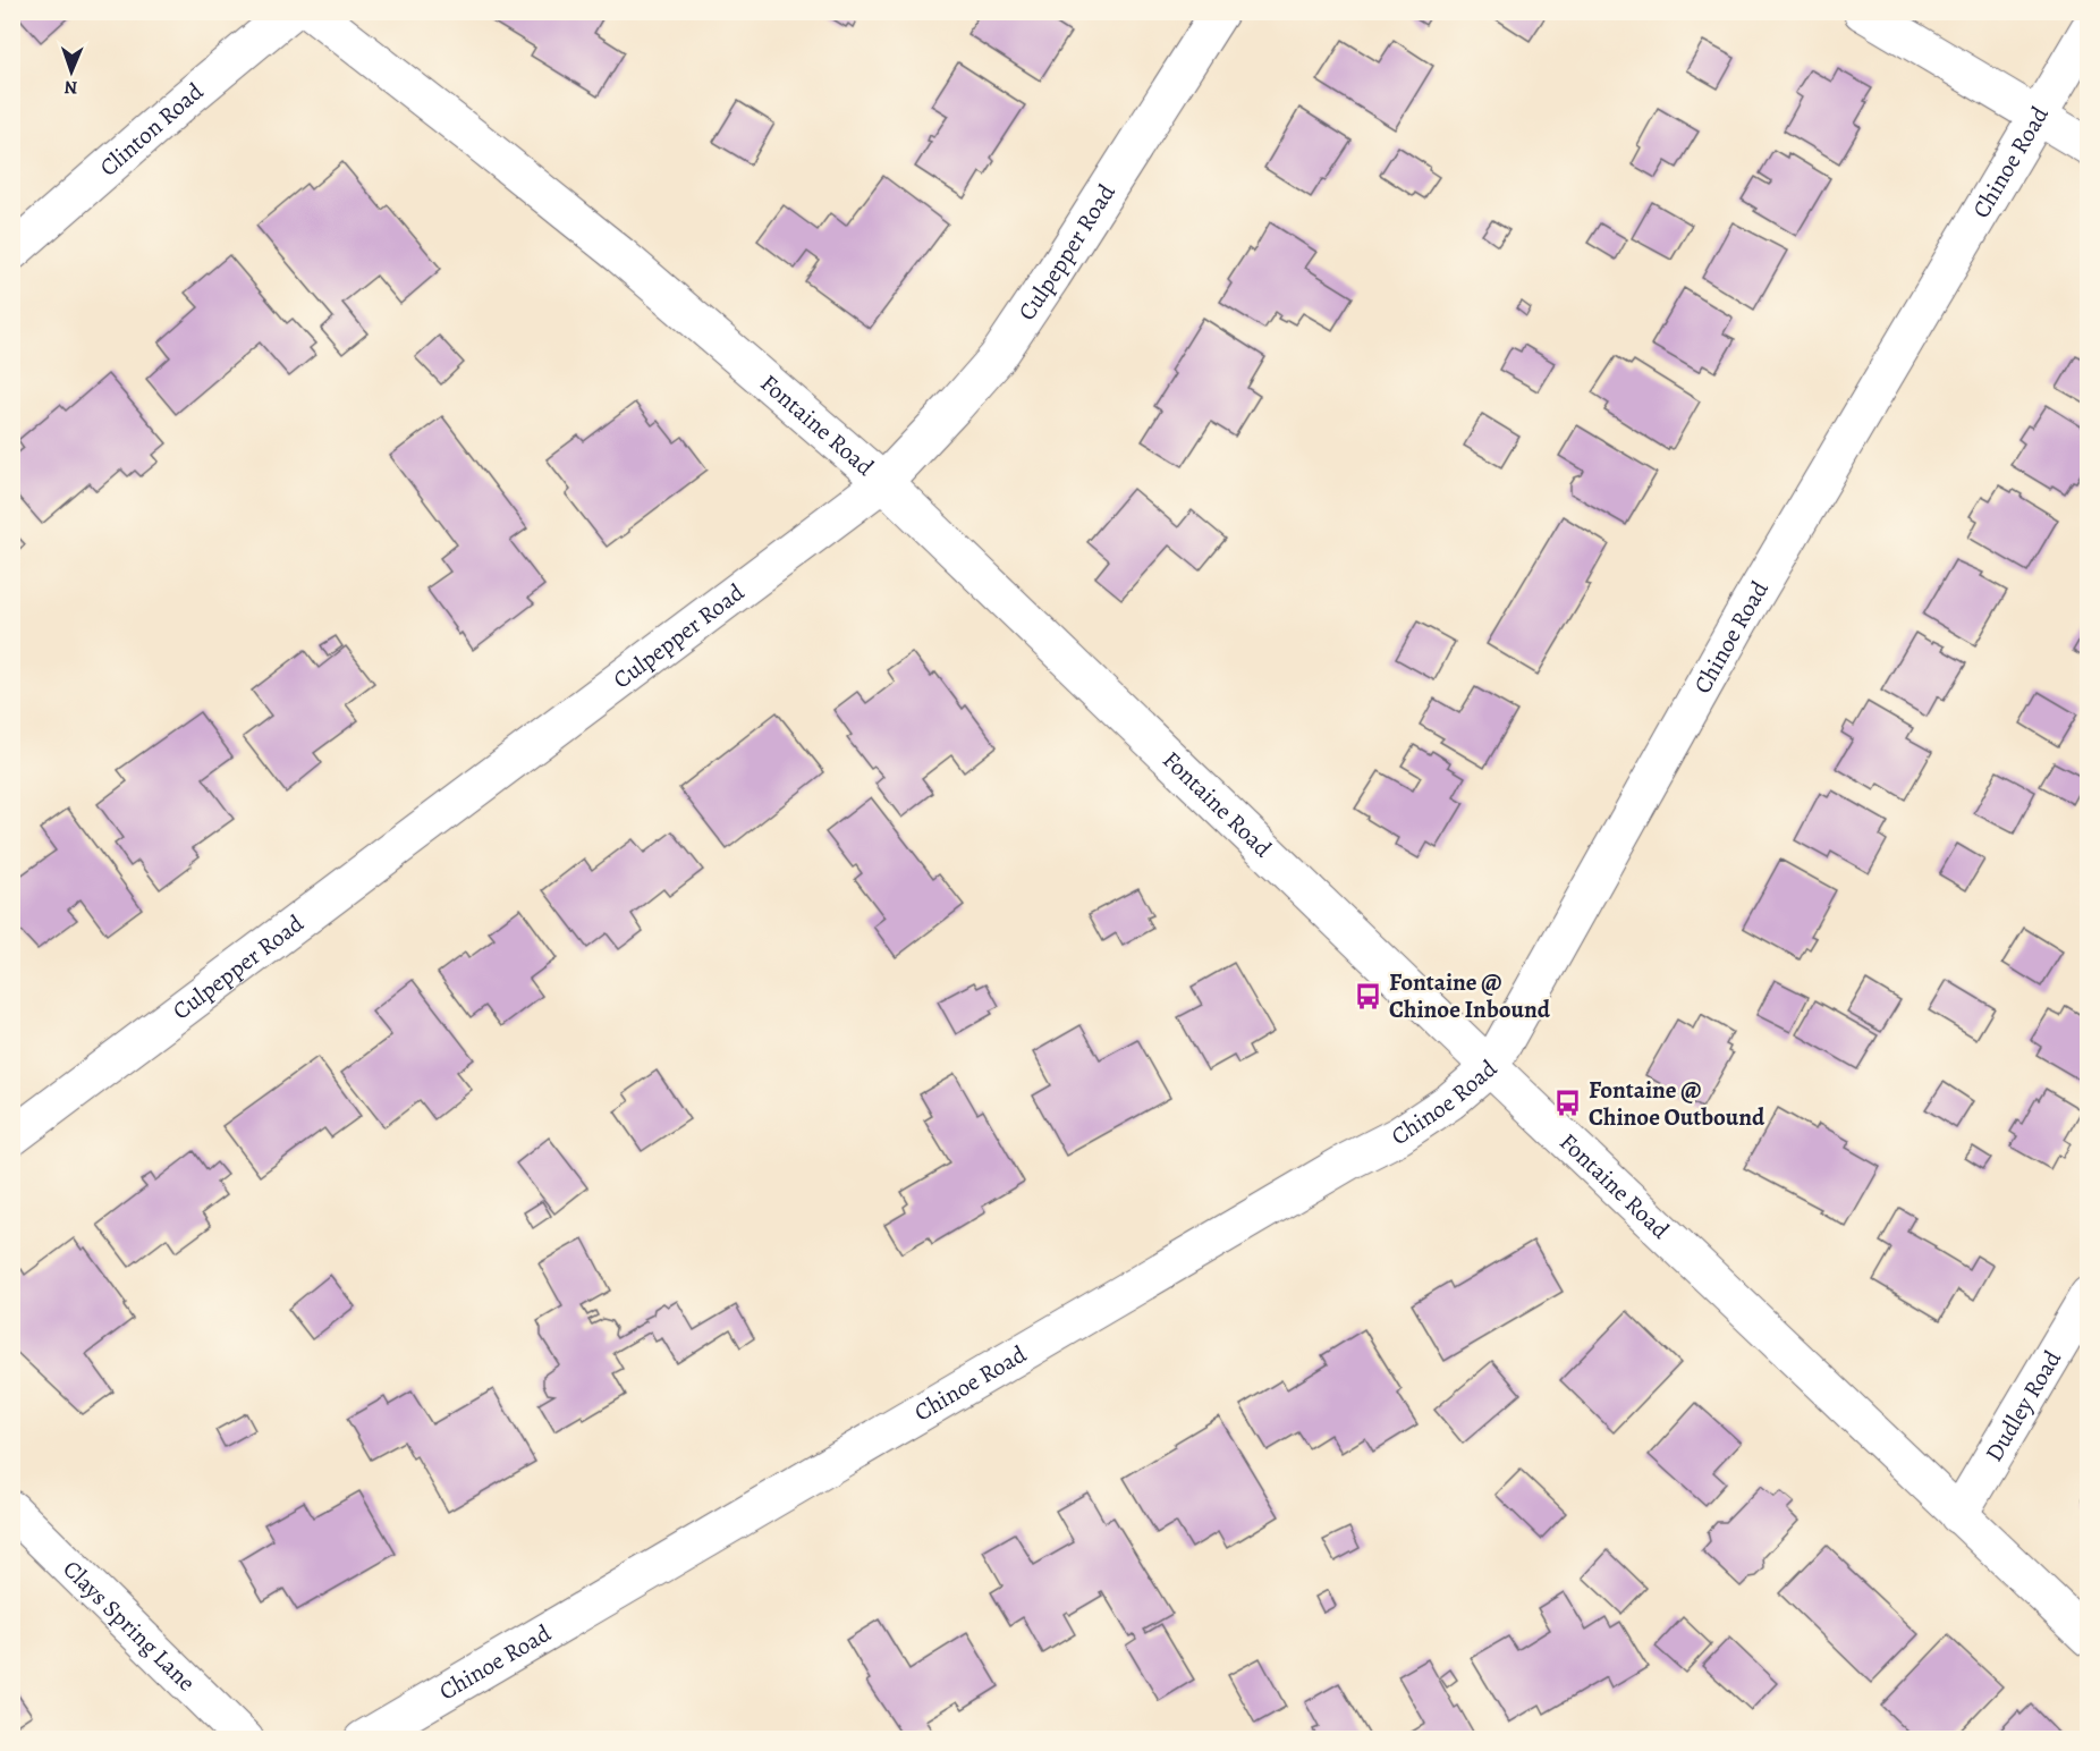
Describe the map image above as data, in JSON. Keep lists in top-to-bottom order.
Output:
{
  "streets": {
    "street": [
      "Clinton Road",
      "Chinoe Road",
      "Culpepper Road",
      "Fontaine Road",
      "Dudley Road",
      "Clays Spring Lane"
    ]
  },
  "crossings": [
    ["Chinoe Road", "Fontaine Road"],
    ["Culpepper Road", "Fontaine Road"],
    ["Fontaine Road", "Dudley Road"]
  ],
  "places": {
    "bus stop": ["Fontaine @ Chinoe Inbound", "Fontaine @ Chinoe Outbound"]
  },
  "north": "bottom"
}
